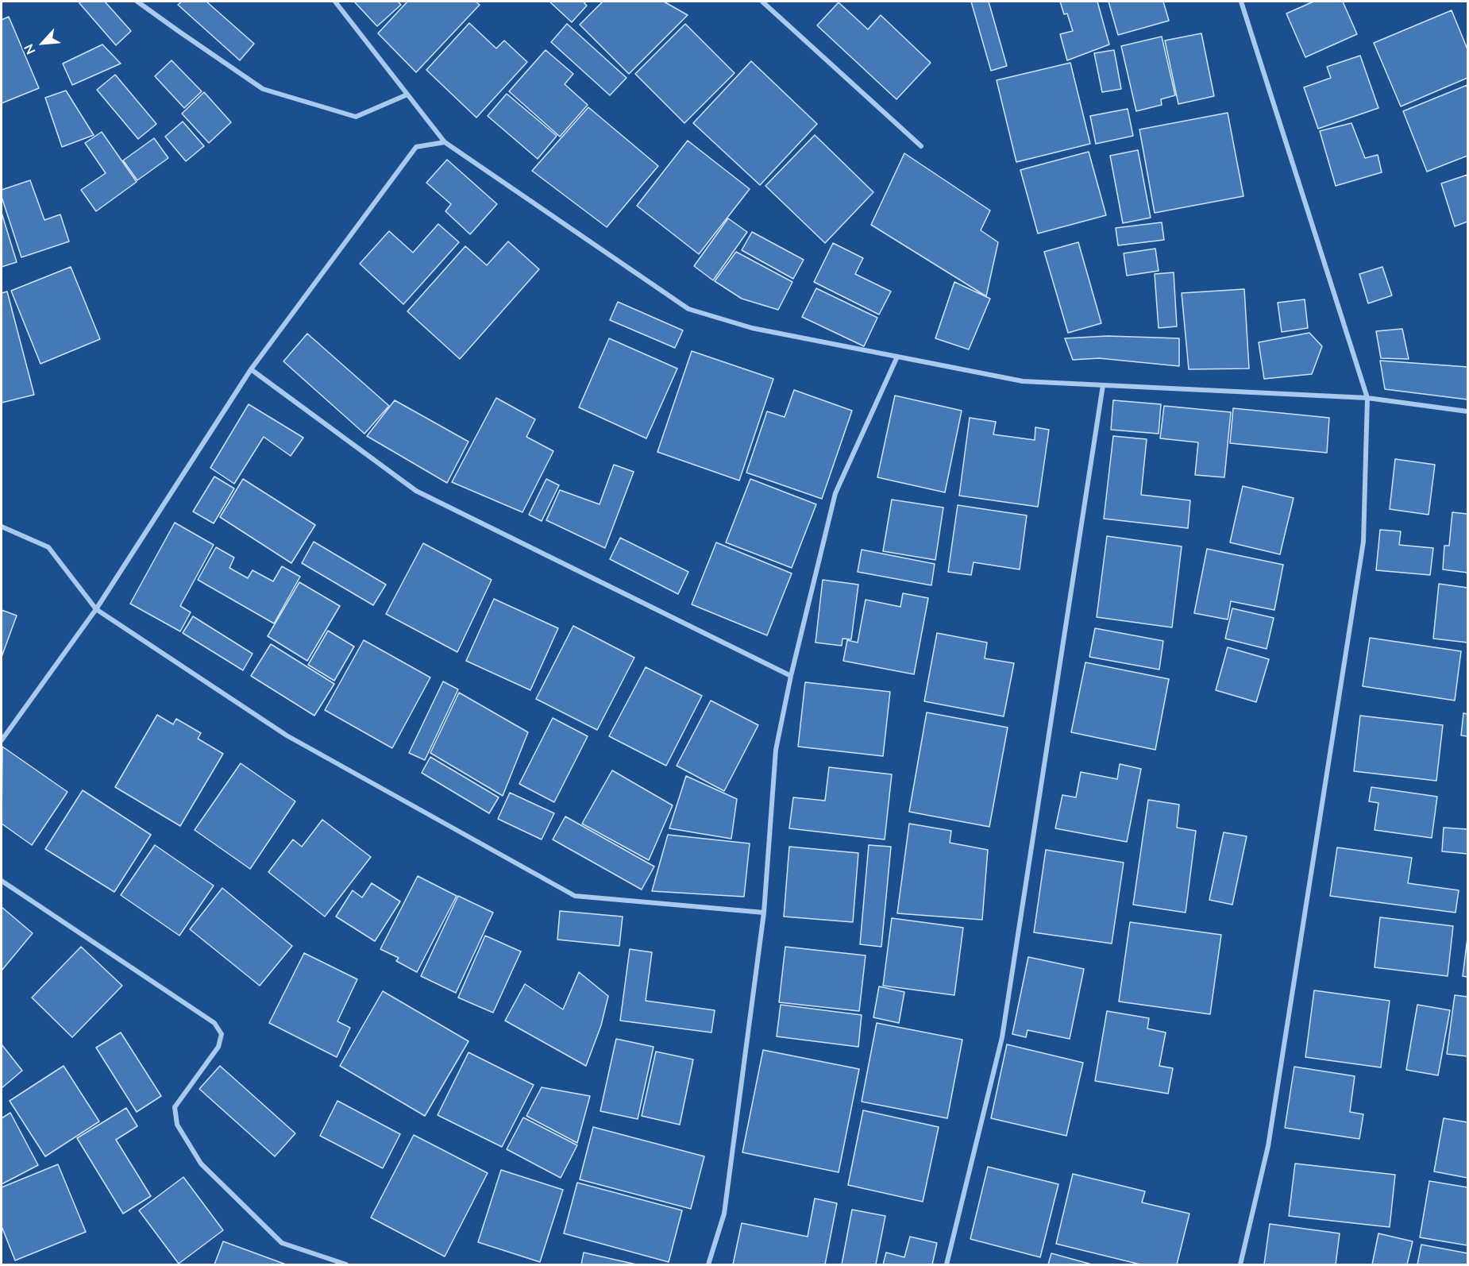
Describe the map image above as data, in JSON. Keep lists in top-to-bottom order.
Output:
{
  "north": "bottom left"
}
